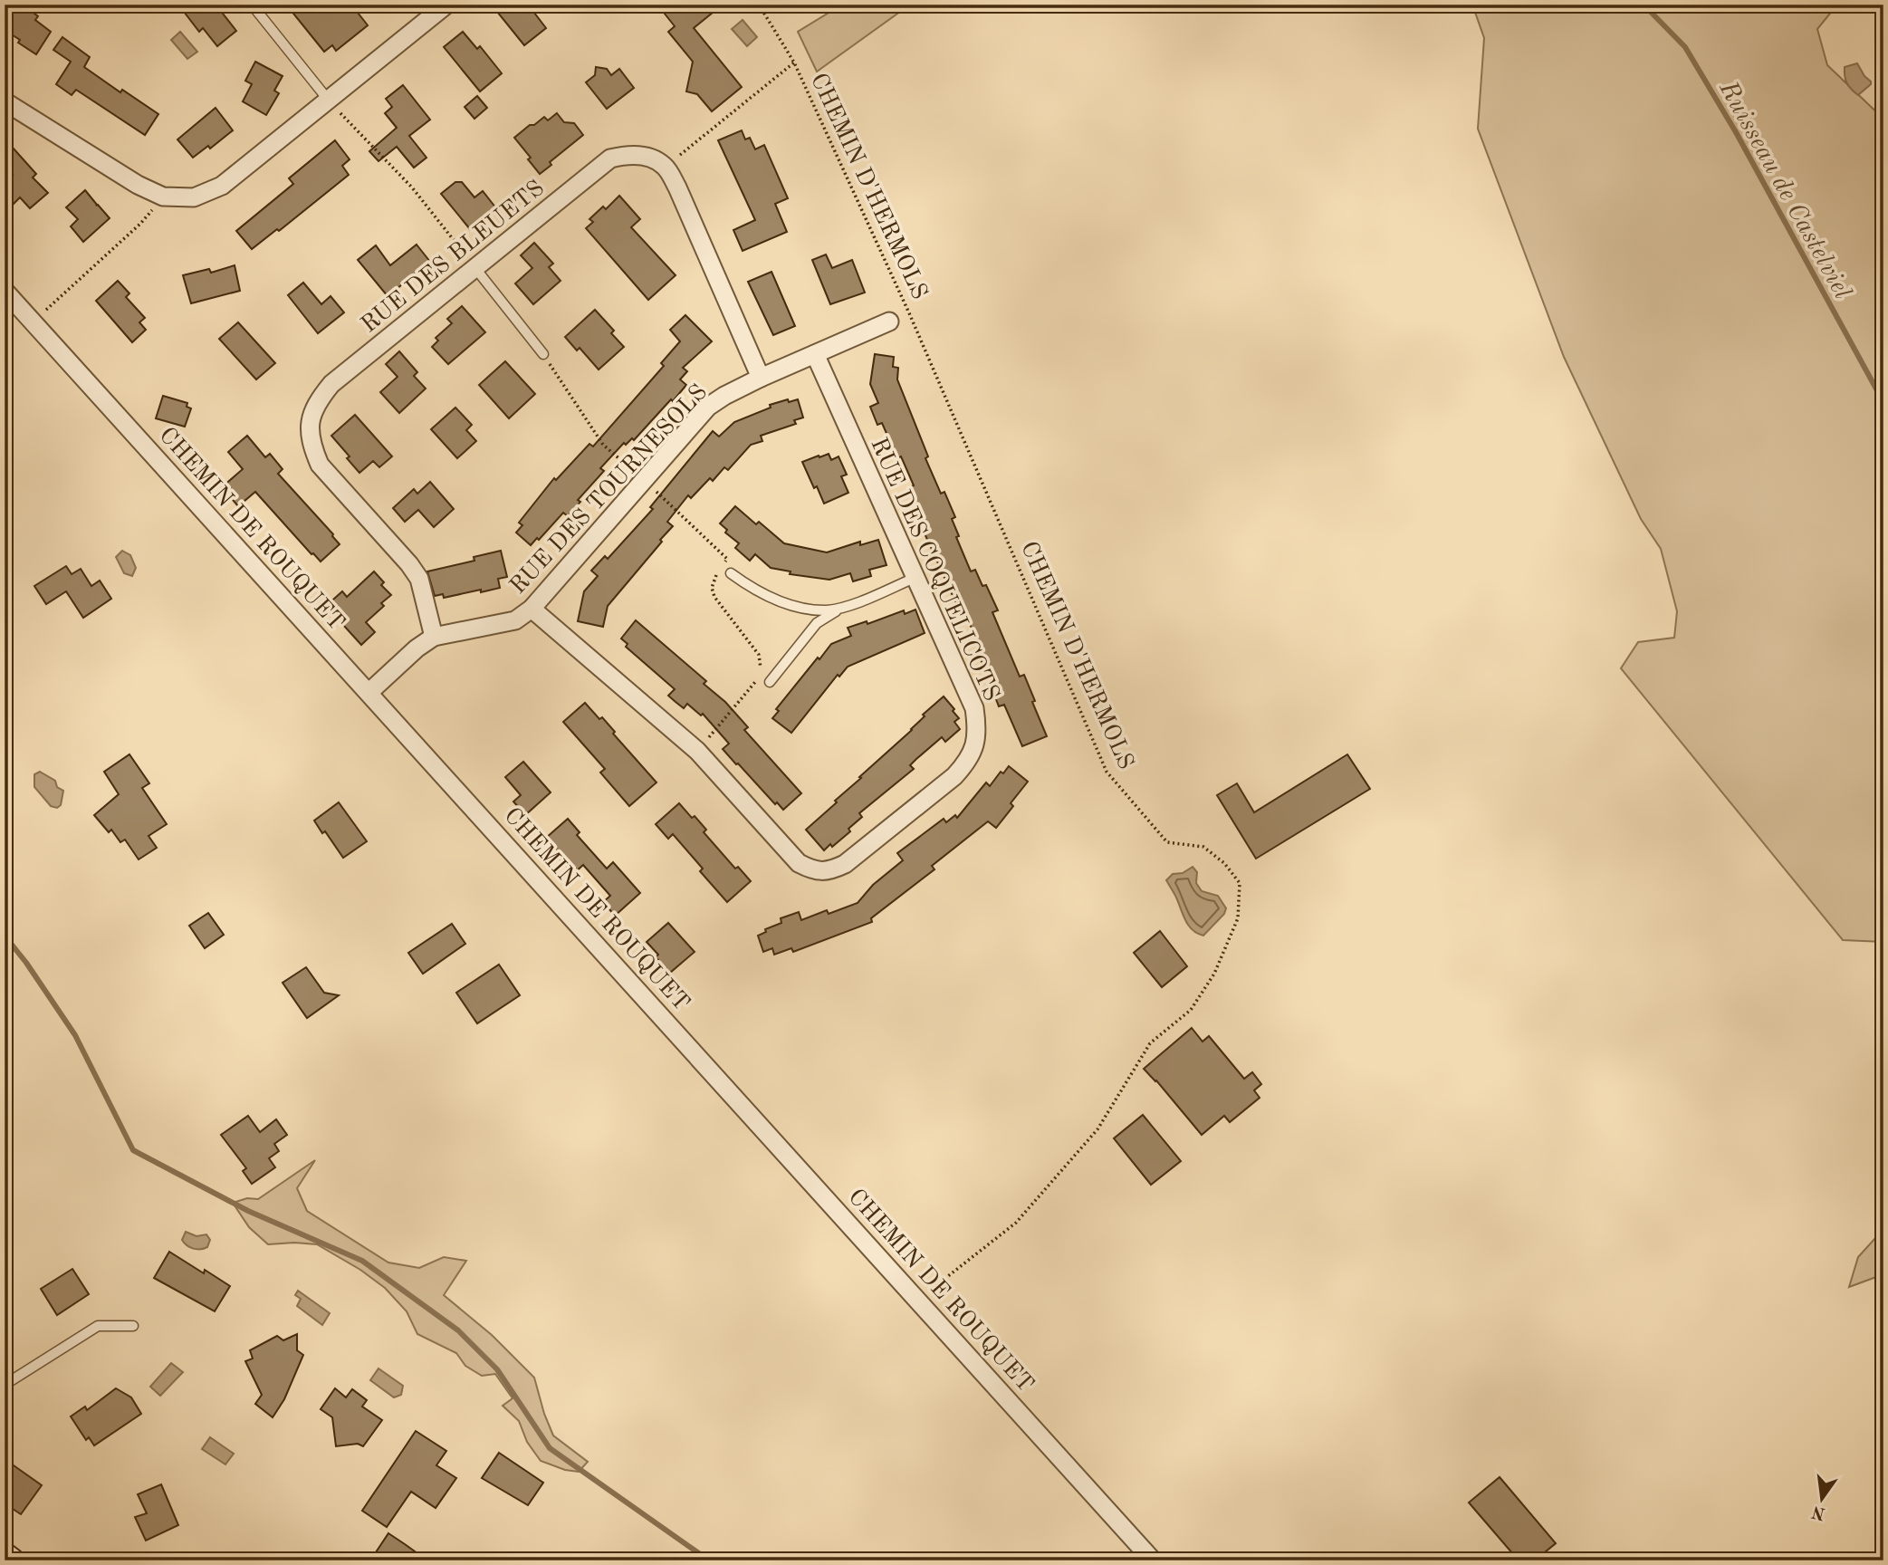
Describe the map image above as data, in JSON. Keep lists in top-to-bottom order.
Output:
{
  "streets": {
    "street": [
      "RUE DES BLEUETS",
      "RUE DES TOURNESOLS",
      "CHEMIN DE ROUQUET",
      "RUE DES COQUELICOTS"
    ],
    "path": ["CHEMIN D'HERMOLS"]
  },
  "crossings": [
    ["CHEMIN D'HERMOLS", "CHEMIN DE ROUQUET"],
    ["RUE DES BLEUETS", "RUE DES TOURNESOLS"],
    ["RUE DES TOURNESOLS", "CHEMIN DE ROUQUET"],
    ["RUE DES TOURNESOLS", "RUE DES COQUELICOTS"]
  ],
  "water": ["Ruisseau de Castelviel"],
  "north": "bottom"
}
